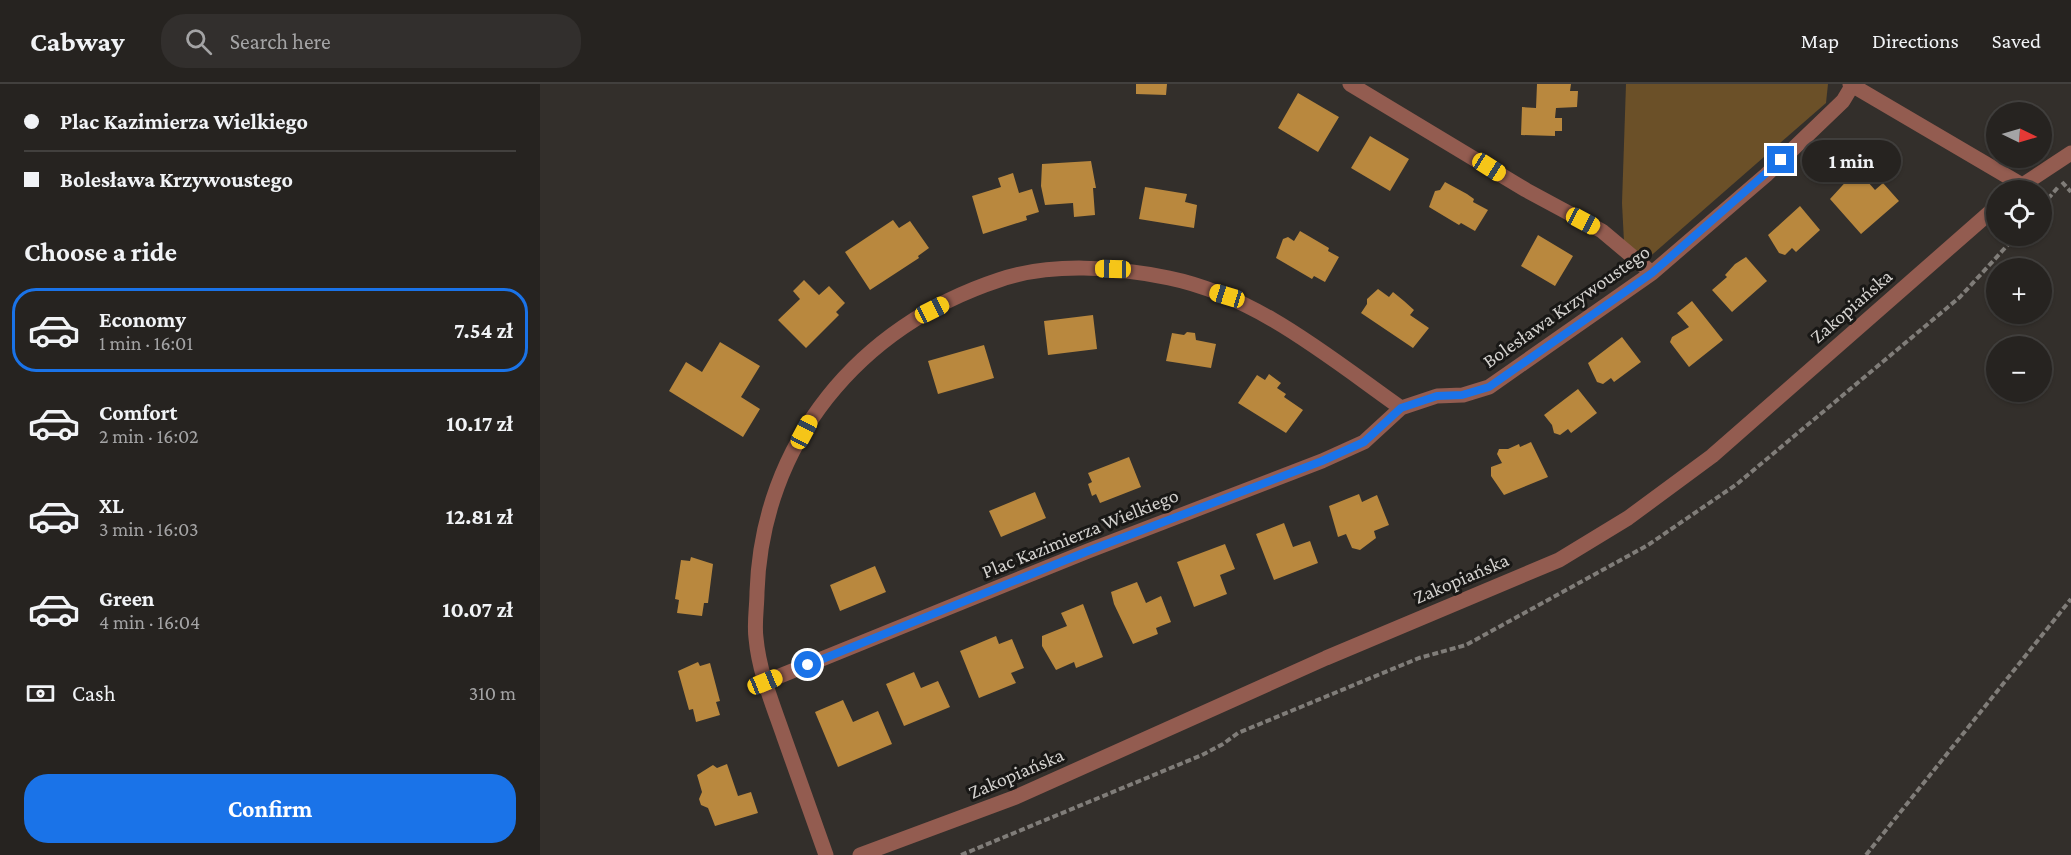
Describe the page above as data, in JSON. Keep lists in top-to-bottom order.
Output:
{
  "streets": {
    "street": ["Bolesława Krzywoustego", "Zakopiańska", "Plac Kazimierza Wielkiego"]
  },
  "crossings": [
    ["Bolesława Krzywoustego", "Plac Kazimierza Wielkiego"]
  ],
  "north": "right",
  "page": {
    "header": "Cabway",
    "search": "Search here",
    "nav": ["Map", "Directions", "Saved"],
    "banner": ["Plac Kazimierza Wielkiego", "Bolesława Krzywoustego"],
    "map_buttons": ["+", "−"],
    "bubble": "1 min",
    "heading": "Choose a ride",
    "list": [
      {
        "name": "Economy",
        "note": "1 min · 16:01",
        "value": "7.54 zł"
      },
      {
        "name": "Comfort",
        "note": "2 min · 16:02",
        "value": "10.17 zł"
      },
      {
        "name": "XL",
        "note": "3 min · 16:03",
        "value": "12.81 zł"
      },
      {
        "name": "Green",
        "note": "4 min · 16:04",
        "value": "10.07 zł"
      }
    ],
    "pay": ["Cash", "310 m"],
    "buttons": "Confirm"
  }
}
